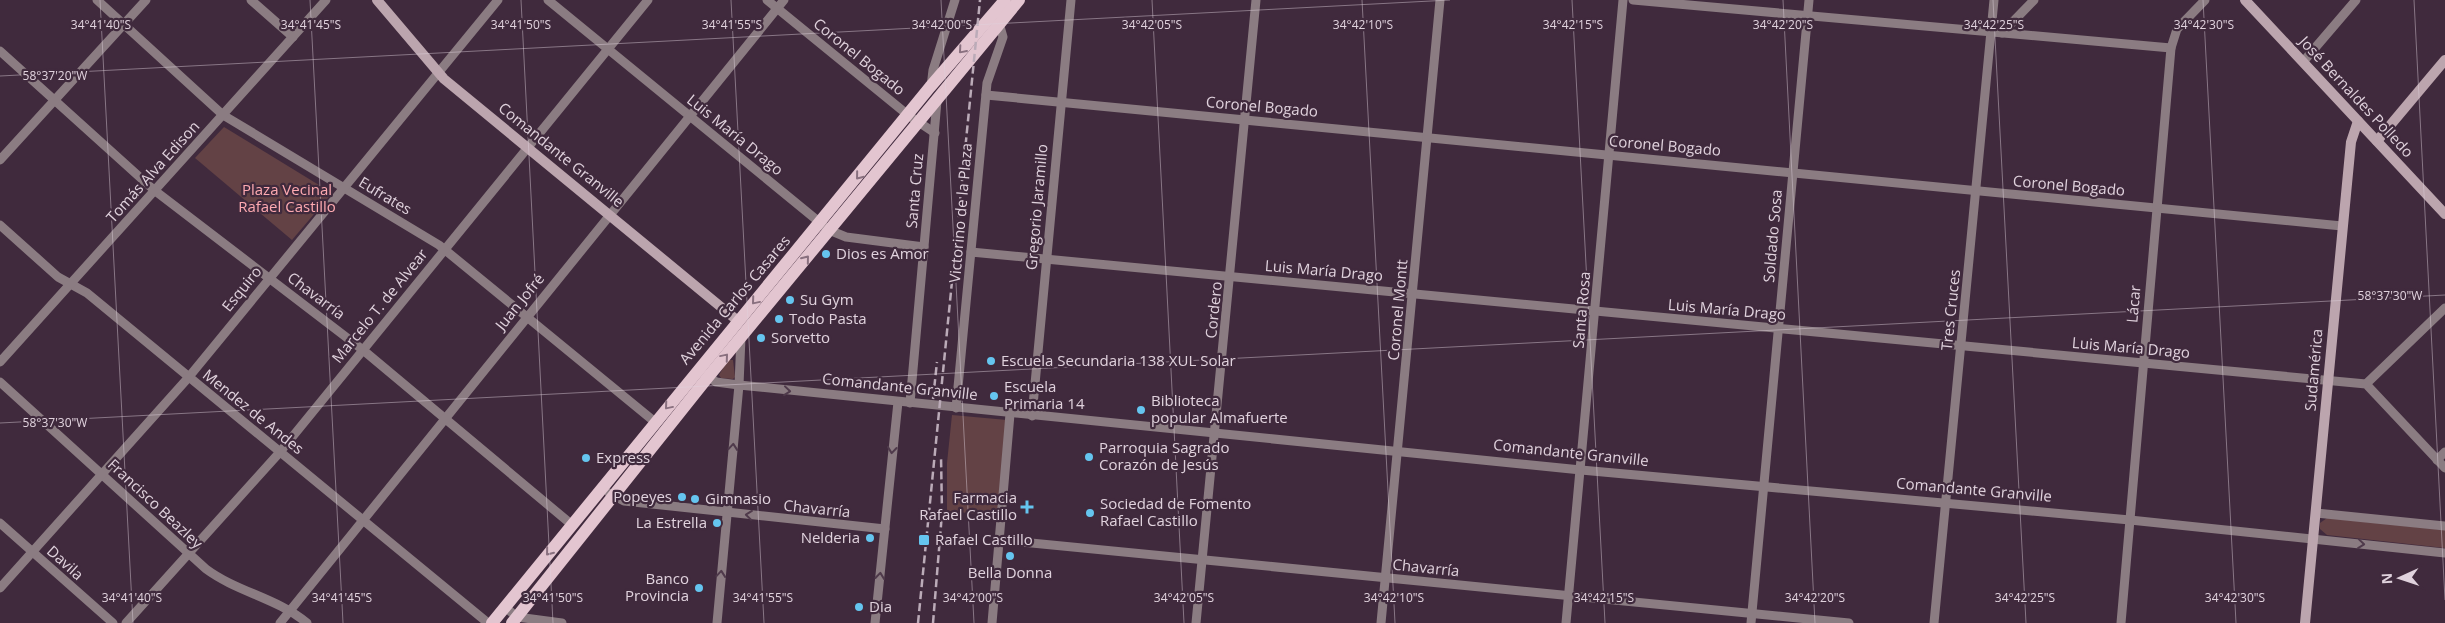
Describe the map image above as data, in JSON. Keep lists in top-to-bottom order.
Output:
{
  "streets": {
    "main road": ["Avenida Carlos Casares"],
    "street": [
      "Coronel Bogado",
      "José Bernaldes Polledo",
      "Luis María Drago",
      "Comandante Granville",
      "Tomás Alva Edison",
      "Santa Cruz",
      "Eufrates",
      "Gregorio Jaramillo",
      "Victorino de la Plaza",
      "Soldado Sosa",
      "Esquiro",
      "Chavarría",
      "Juan Jofré",
      "Lácar",
      "Marcelo T. de Alvear",
      "Cordero",
      "Coronel Montt",
      "Santa Rosa",
      "Tres Cruces",
      "Sudamérica",
      "Mendez de Andes",
      "Francisco Beazley",
      "Davila"
    ]
  },
  "crossings": [
    ["Coronel Bogado", "Santa Cruz"],
    ["Coronel Bogado", "Gregorio Jaramillo"],
    ["Coronel Bogado", "Victorino de la Plaza"],
    ["Coronel Bogado", "Soldado Sosa"],
    ["Coronel Bogado", "Avenida Carlos Casares"],
    ["Coronel Bogado", "Juan Jofré"],
    ["Coronel Bogado", "Lácar"],
    ["Coronel Bogado", "Cordero"],
    ["Coronel Bogado", "Coronel Montt"],
    ["Coronel Bogado", "Santa Rosa"],
    ["Coronel Bogado", "Tres Cruces"],
    ["Coronel Bogado", "Sudamérica"],
    ["José Bernaldes Polledo", "Sudamérica"],
    ["Luis María Drago", "Santa Cruz"],
    ["Luis María Drago", "Gregorio Jaramillo"],
    ["Luis María Drago", "Victorino de la Plaza"],
    ["Luis María Drago", "Soldado Sosa"],
    ["Luis María Drago", "Avenida Carlos Casares"],
    ["Luis María Drago", "Juan Jofré"],
    ["Luis María Drago", "Lácar"],
    ["Luis María Drago", "Marcelo T. de Alvear"],
    ["Luis María Drago", "Cordero"],
    ["Luis María Drago", "Coronel Montt"],
    ["Luis María Drago", "Santa Rosa"],
    ["Luis María Drago", "Tres Cruces"],
    ["Luis María Drago", "Sudamérica"],
    ["Comandante Granville", "Santa Cruz"],
    ["Comandante Granville", "Gregorio Jaramillo"],
    ["Comandante Granville", "Victorino de la Plaza"],
    ["Comandante Granville", "Soldado Sosa"],
    ["Comandante Granville", "Esquiro"],
    ["Comandante Granville", "Avenida Carlos Casares"],
    ["Comandante Granville", "Juan Jofré"],
    ["Comandante Granville", "Lácar"],
    ["Comandante Granville", "Marcelo T. de Alvear"],
    ["Comandante Granville", "Cordero"],
    ["Comandante Granville", "Coronel Montt"],
    ["Comandante Granville", "Santa Rosa"],
    ["Comandante Granville", "Tres Cruces"],
    ["Comandante Granville", "Sudamérica"],
    ["Tomás Alva Edison", "Eufrates"],
    ["Tomás Alva Edison", "Chavarría"],
    ["Tomás Alva Edison", "Mendez de Andes"],
    ["Santa Cruz", "Avenida Carlos Casares"],
    ["Eufrates", "Esquiro"],
    ["Eufrates", "Avenida Carlos Casares"],
    ["Eufrates", "Juan Jofré"],
    ["Eufrates", "Marcelo T. de Alvear"],
    ["Victorino de la Plaza", "Avenida Carlos Casares"],
    ["Soldado Sosa", "Chavarría"],
    ["Esquiro", "Chavarría"],
    ["Esquiro", "Mendez de Andes"],
    ["Esquiro", "Francisco Beazley"],
    ["Esquiro", "Davila"],
    ["Chavarría", "Avenida Carlos Casares"],
    ["Chavarría", "Juan Jofré"],
    ["Chavarría", "Marcelo T. de Alvear"],
    ["Chavarría", "Cordero"],
    ["Chavarría", "Coronel Montt"],
    ["Chavarría", "Santa Rosa"],
    ["Juan Jofré", "Mendez de Andes"],
    ["Juan Jofré", "Francisco Beazley"],
    ["Marcelo T. de Alvear", "Mendez de Andes"],
    ["Marcelo T. de Alvear", "Francisco Beazley"]
  ],
  "parks": ["Plaza Vecinal Rafael Castillo"],
  "places": {
    "other": [
      "Dios es Amor",
      "Su Gym",
      "Todo Pasta",
      "Sorvetto",
      "Escuela Secundaria 138 XUL Solar",
      "Escuela Primaria 14",
      "Biblioteca popular Almafuerte",
      "Parroquia Sagrado Corazón de Jesús",
      "Express",
      "Popeyes",
      "Gimnasio",
      "Sociedad de Fomento Rafael Castillo",
      "La Estrella",
      "Nelderia",
      "Bella Donna",
      "Banco Provincia",
      "Dia"
    ],
    "health": ["Farmacia Rafael Castillo"],
    "transit": ["Rafael Castillo"]
  },
  "north": "left",
  "coordinates": [
    "34°42'10\"S",
    "34°42'25\"S",
    "34°41'40\"S",
    "34°41'45\"S",
    "34°41'50\"S",
    "34°41'55\"S",
    "34°42'00\"S",
    "34°42'05\"S",
    "34°42'15\"S",
    "34°42'20\"S",
    "34°42'30\"S",
    "58°37'20\"W",
    "58°37'30\"W"
  ]
}
